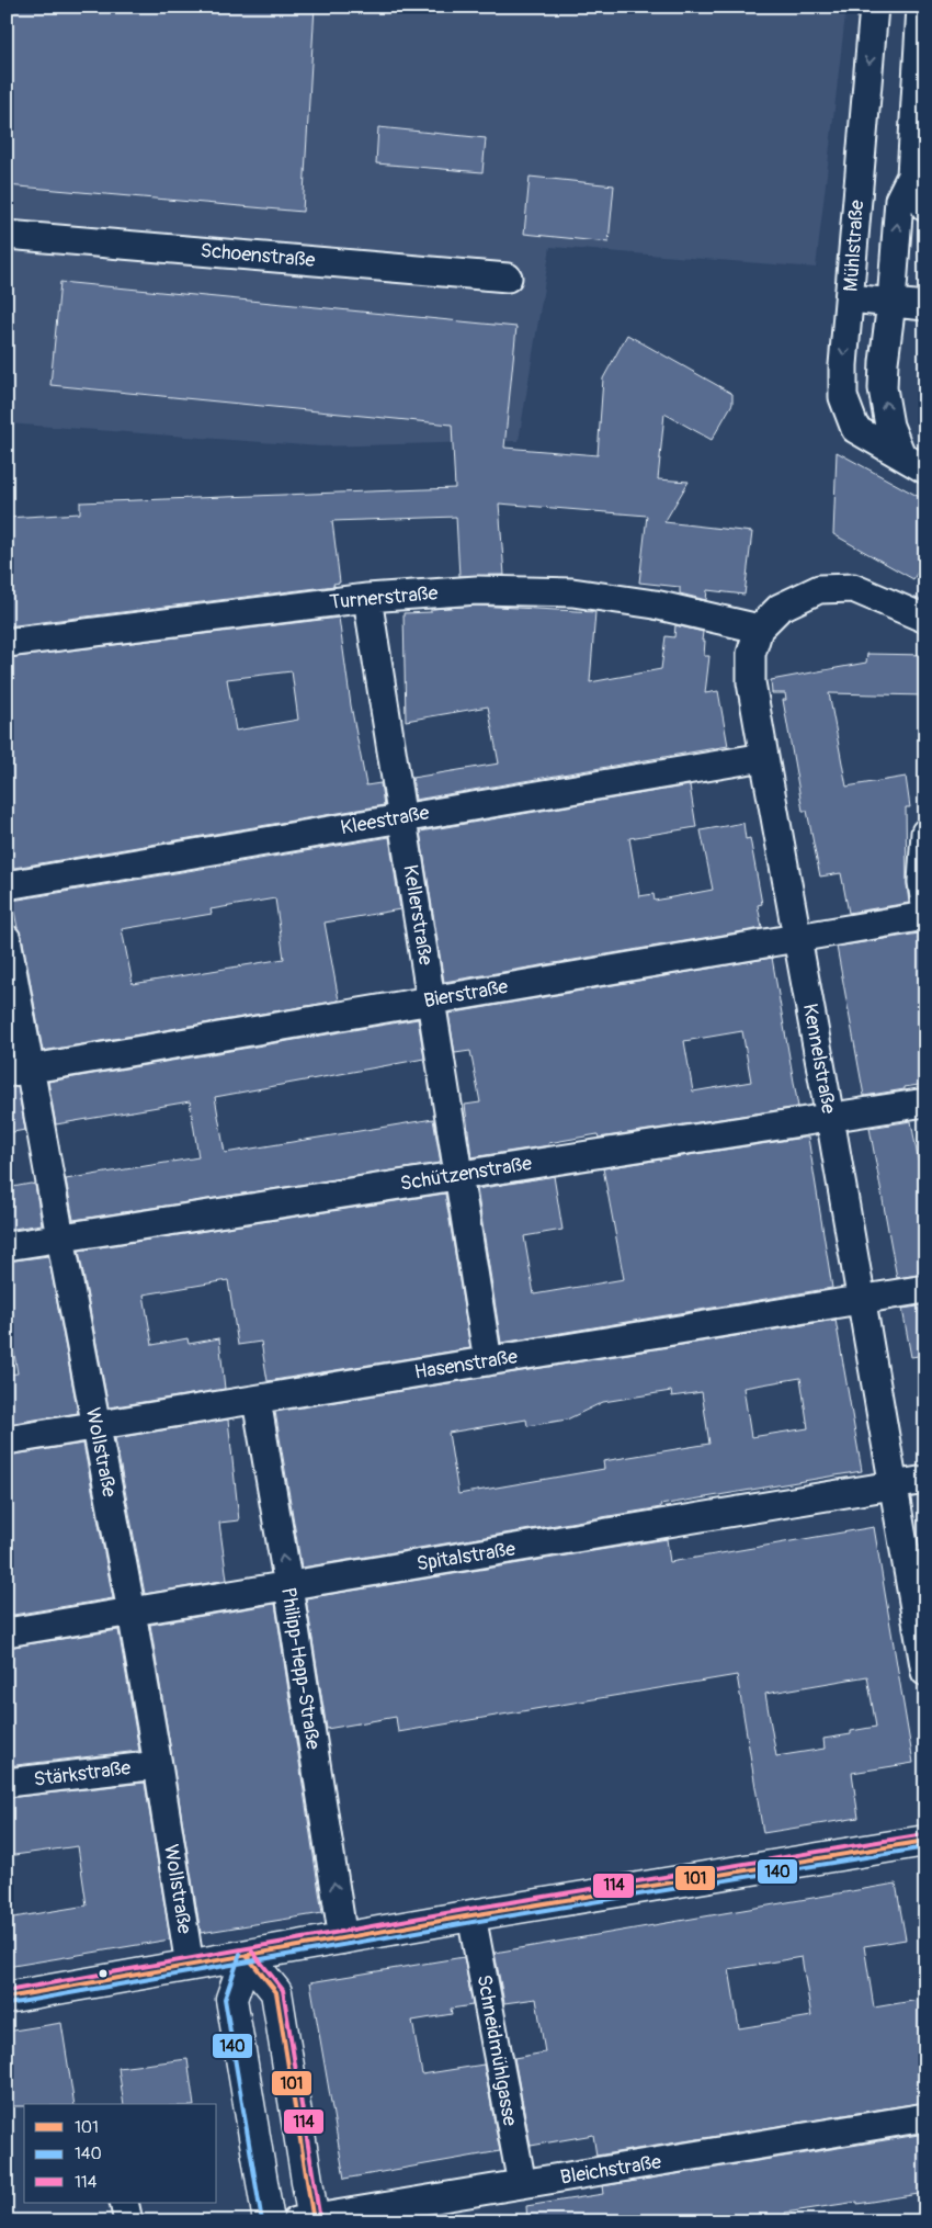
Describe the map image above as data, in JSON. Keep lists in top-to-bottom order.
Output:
{
  "streets": {
    "street": [
      "Mühlstraße",
      "Schoenstraße",
      "Turnerstraße",
      "Kleestraße",
      "Kellerstraße",
      "Bierstraße",
      "Kennelstraße",
      "Schützenstraße",
      "Hasenstraße",
      "Wollstraße",
      "Spitalstraße",
      "Philipp-Hepp-Straße",
      "Stärkstraße",
      "Schneidmühlgasse",
      "Bleichstraße"
    ]
  },
  "crossings": [
    ["Turnerstraße", "Kellerstraße"],
    ["Turnerstraße", "Kennelstraße"],
    ["Kleestraße", "Kellerstraße"],
    ["Kleestraße", "Kennelstraße"],
    ["Kellerstraße", "Bierstraße"],
    ["Kellerstraße", "Schützenstraße"],
    ["Kellerstraße", "Hasenstraße"],
    ["Bierstraße", "Kennelstraße"],
    ["Bierstraße", "Wollstraße"],
    ["Kennelstraße", "Schützenstraße"],
    ["Kennelstraße", "Hasenstraße"],
    ["Kennelstraße", "Spitalstraße"],
    ["Schützenstraße", "Wollstraße"],
    ["Hasenstraße", "Wollstraße"],
    ["Hasenstraße", "Philipp-Hepp-Straße"],
    ["Wollstraße", "Spitalstraße"],
    ["Wollstraße", "Stärkstraße"],
    ["Spitalstraße", "Philipp-Hepp-Straße"],
    ["Schneidmühlgasse", "Bleichstraße"]
  ],
  "one_way": ["Philipp-Hepp-Straße"],
  "lines": ["transit line 114", "transit line 101", "transit line 140"],
  "legend": ["101", "140", "114"]
}
